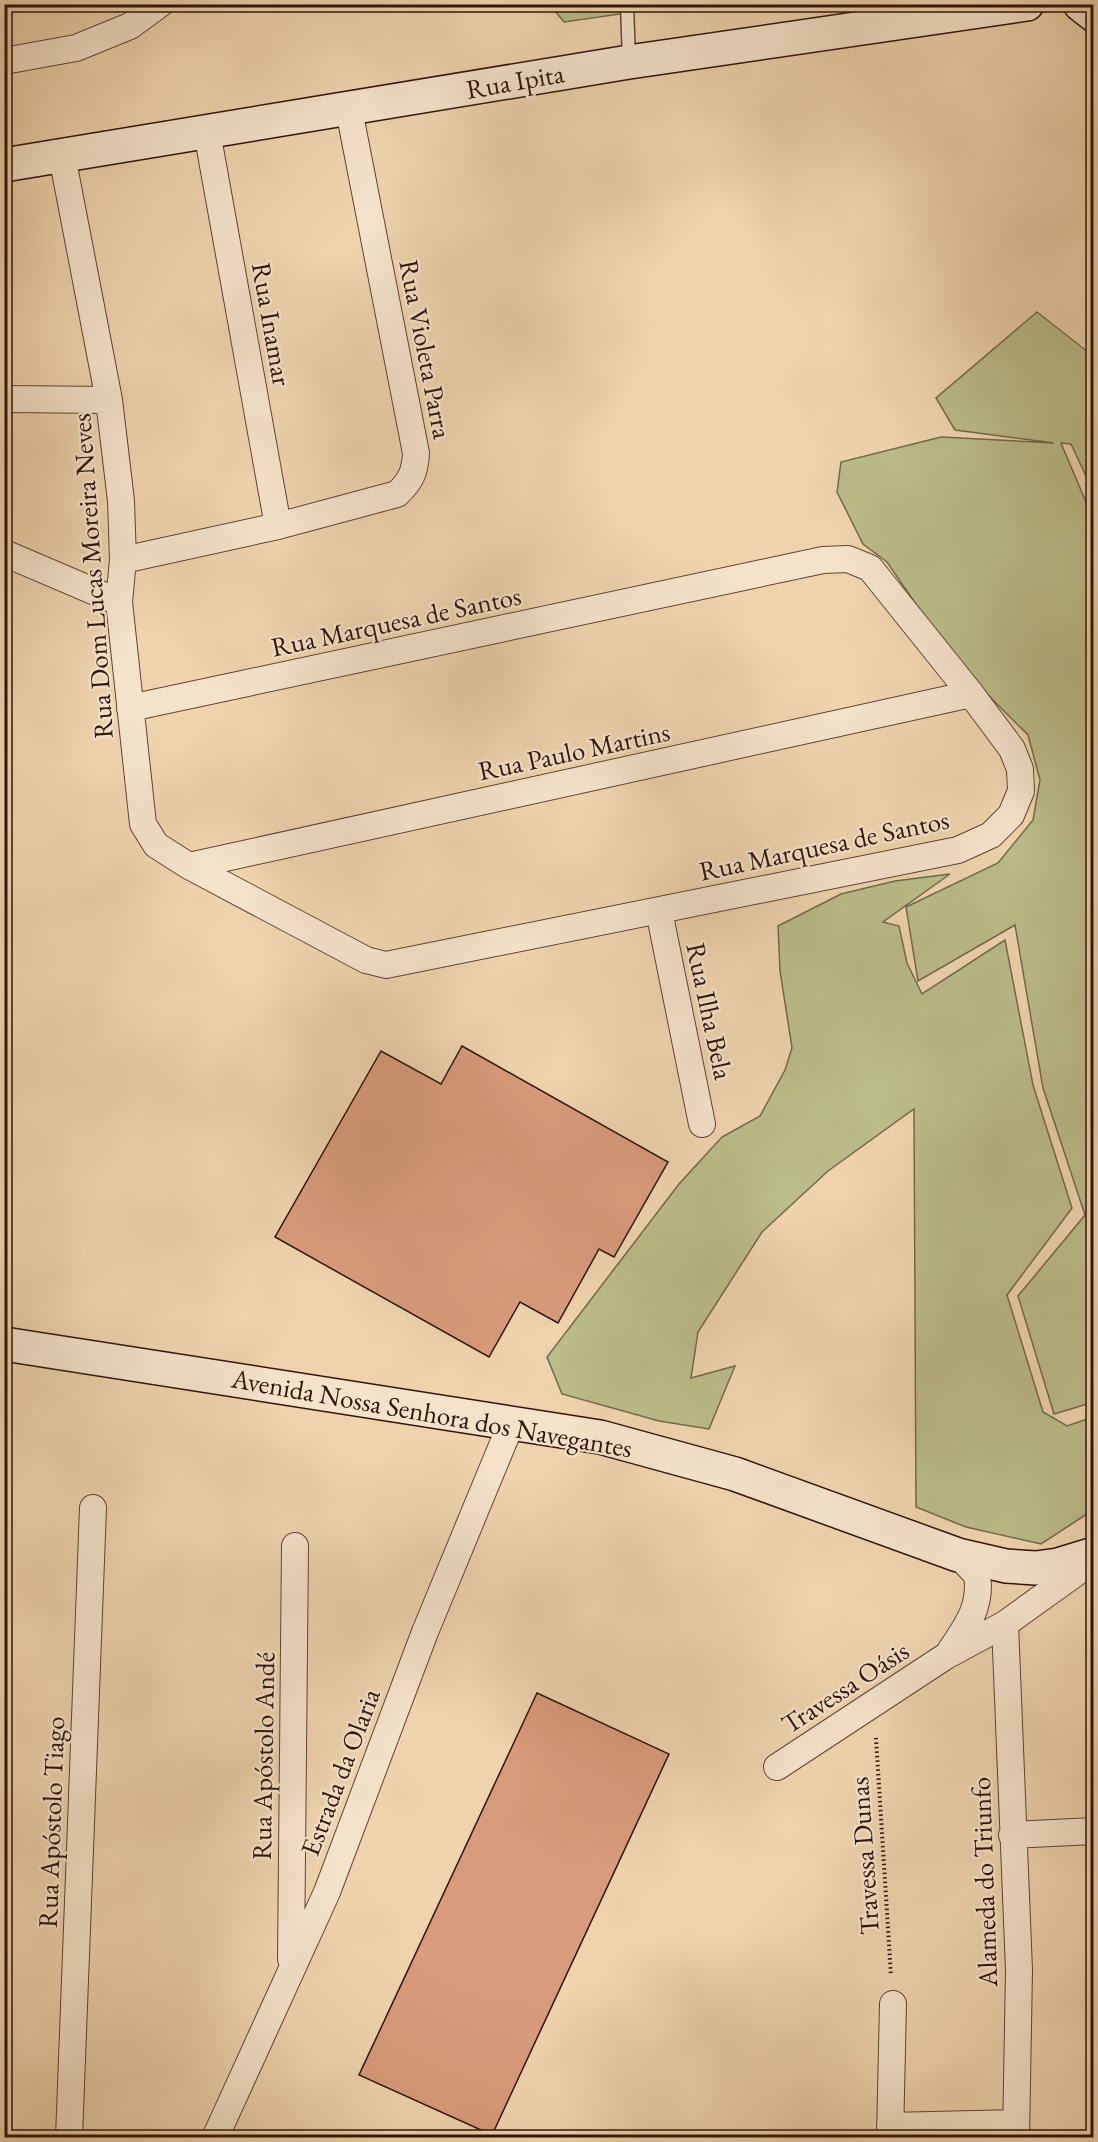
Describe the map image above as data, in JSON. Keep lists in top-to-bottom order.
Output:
{
  "streets": {
    "main road": ["Rua Ipita", "Avenida Nossa Senhora dos Navegantes"],
    "street": [
      "Rua Inamar",
      "Rua Violeta Parra",
      "Rua Dom Lucas Moreira Neves",
      "Rua Marquesa de Santos",
      "Rua Paulo Martins",
      "Rua Ilha Bela",
      "Travessa Oásis",
      "Rua Apóstolo Andé",
      "Estrada da Olaria",
      "Rua Apóstolo Tiago",
      "Alameda do Triunfo"
    ],
    "path": ["Travessa Dunas"]
  },
  "crossings": [
    ["Rua Ipita", "Rua Inamar"],
    ["Rua Ipita", "Rua Violeta Parra"],
    ["Rua Ipita", "Rua Dom Lucas Moreira Neves"],
    ["Rua Inamar", "Rua Violeta Parra"],
    ["Rua Violeta Parra", "Rua Dom Lucas Moreira Neves"],
    ["Rua Dom Lucas Moreira Neves", "Rua Marquesa de Santos"],
    ["Rua Dom Lucas Moreira Neves", "Rua Paulo Martins"],
    ["Rua Marquesa de Santos", "Rua Paulo Martins"],
    ["Rua Marquesa de Santos", "Rua Ilha Bela"],
    ["Avenida Nossa Senhora dos Navegantes", "Travessa Oásis"],
    ["Avenida Nossa Senhora dos Navegantes", "Estrada da Olaria"],
    ["Travessa Oásis", "Travessa Dunas"],
    ["Travessa Oásis", "Alameda do Triunfo"],
    ["Rua Apóstolo Andé", "Estrada da Olaria"]
  ]
}
